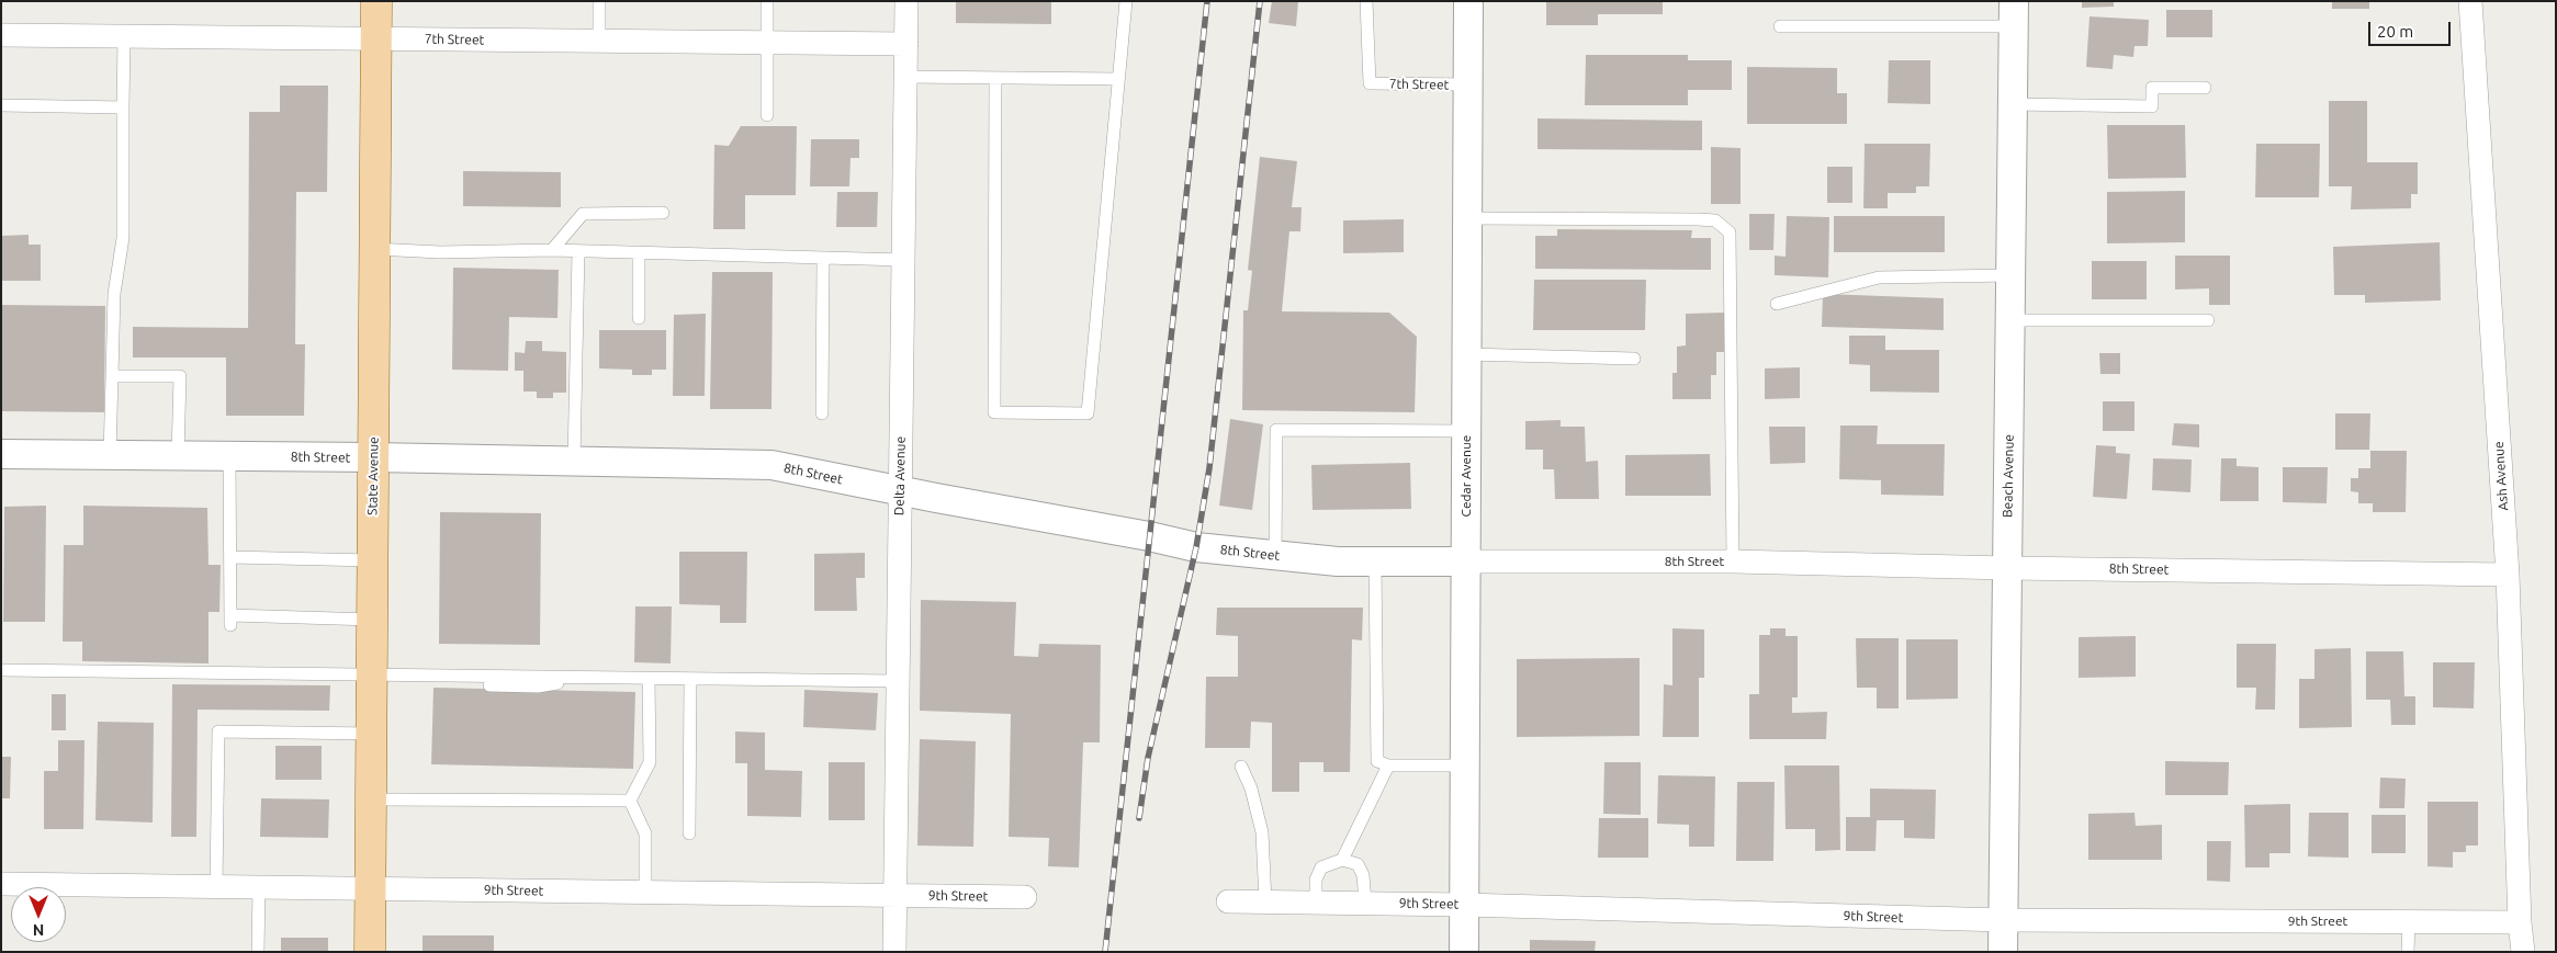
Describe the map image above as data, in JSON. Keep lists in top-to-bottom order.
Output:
{
  "streets": {
    "main road": ["State Avenue"],
    "street": [
      "7th Street",
      "8th Street",
      "Delta Avenue",
      "Cedar Avenue",
      "Beach Avenue",
      "Ash Avenue",
      "9th Street"
    ]
  },
  "crossings": [
    ["7th Street", "State Avenue"],
    ["7th Street", "Delta Avenue"],
    ["7th Street", "Cedar Avenue"],
    ["8th Street", "State Avenue"],
    ["8th Street", "Delta Avenue"],
    ["8th Street", "Cedar Avenue"],
    ["8th Street", "Beach Avenue"],
    ["8th Street", "Ash Avenue"],
    ["State Avenue", "9th Street"],
    ["Delta Avenue", "9th Street"],
    ["Cedar Avenue", "9th Street"],
    ["Beach Avenue", "9th Street"],
    ["Ash Avenue", "9th Street"]
  ],
  "scale_bar": "20 m",
  "north": "bottom"
}
